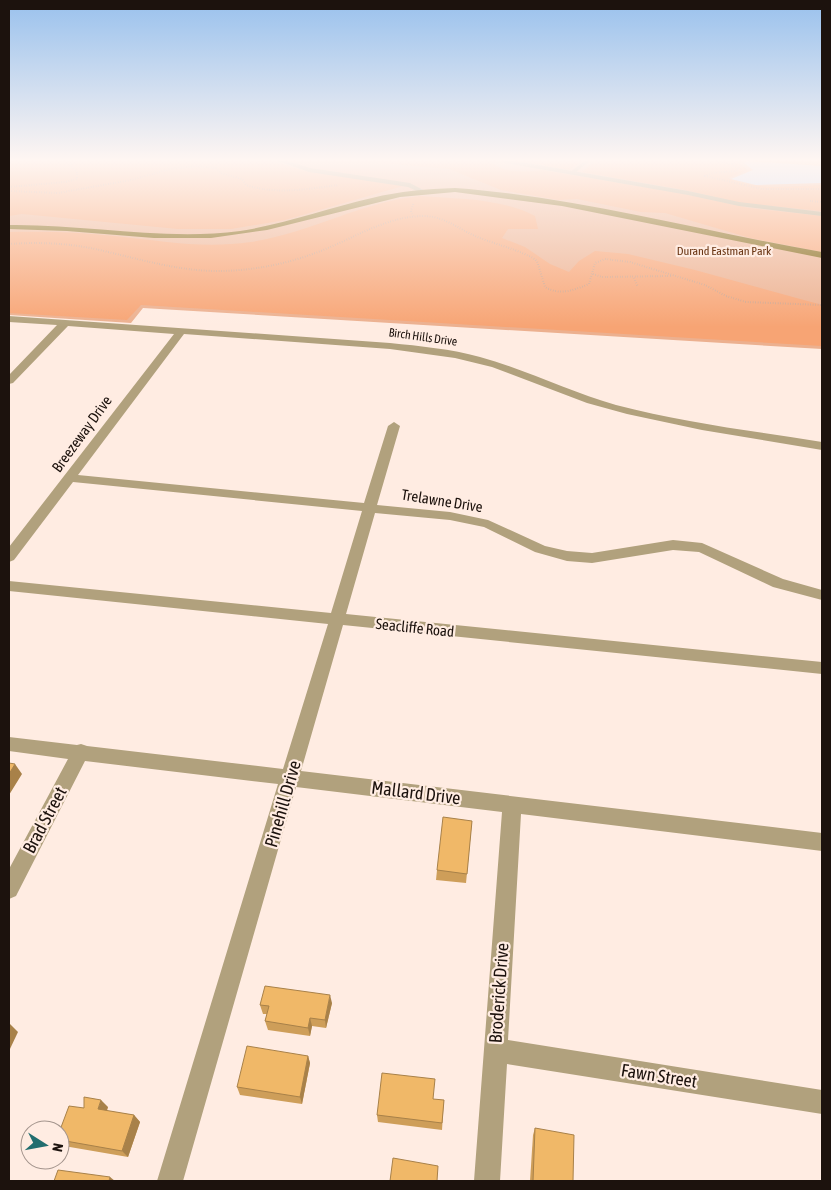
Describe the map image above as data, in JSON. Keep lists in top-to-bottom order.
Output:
{
  "streets": {
    "street": [
      "Birch Hills Drive",
      "Breezeway Drive",
      "Trelawne Drive",
      "Seacliffe Road",
      "Mallard Drive",
      "Pinehill Drive",
      "Brad Street",
      "Broderick Drive",
      "Fawn Street"
    ]
  },
  "crossings": [
    ["Birch Hills Drive", "Breezeway Drive"],
    ["Breezeway Drive", "Trelawne Drive"],
    ["Trelawne Drive", "Pinehill Drive"],
    ["Seacliffe Road", "Pinehill Drive"],
    ["Mallard Drive", "Pinehill Drive"],
    ["Mallard Drive", "Brad Street"],
    ["Mallard Drive", "Broderick Drive"],
    ["Broderick Drive", "Fawn Street"]
  ],
  "parks": ["Durand Eastman Park"],
  "north": "right"
}
